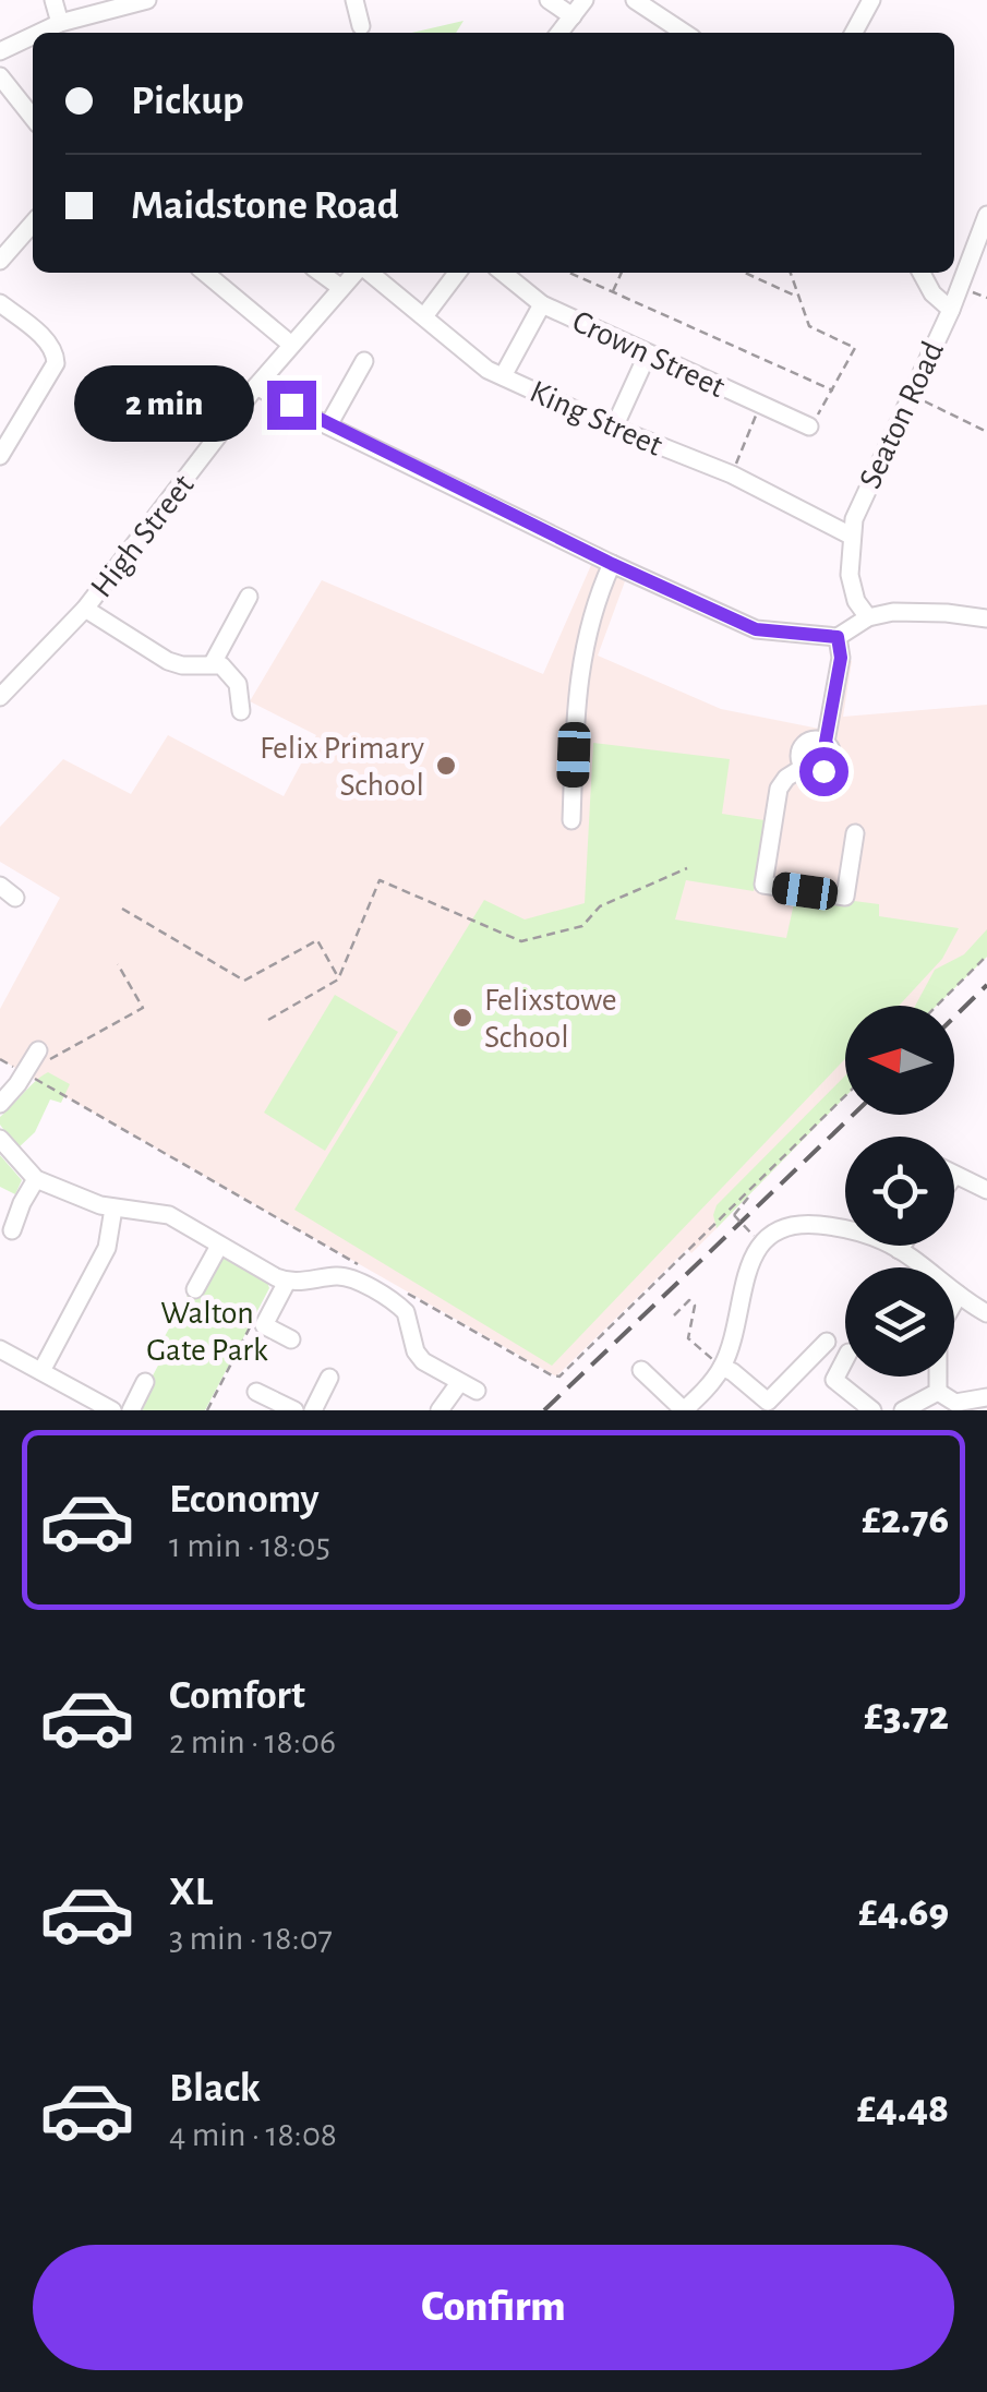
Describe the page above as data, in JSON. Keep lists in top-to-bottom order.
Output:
{
  "streets": {
    "street": [
      "Crown Street",
      "Seaton Road",
      "King Street",
      "High Street"
    ]
  },
  "crossings": [
    ["Seaton Road", "King Street"]
  ],
  "parks": ["Walton Gate Park"],
  "places": ["Felix Primary School", "Felixstowe School"],
  "north": "left",
  "page": {
    "banner": ["Pickup", "Maidstone Road"],
    "bubble": "2 min",
    "list": [
      {
        "name": "Economy",
        "note": "1 min · 18:05",
        "value": "£2.76"
      },
      {
        "name": "Comfort",
        "note": "2 min · 18:06",
        "value": "£3.72"
      },
      {
        "name": "XL",
        "note": "3 min · 18:07",
        "value": "£4.69"
      },
      {
        "name": "Black",
        "note": "4 min · 18:08",
        "value": "£4.48"
      }
    ],
    "buttons": "Confirm"
  }
}
